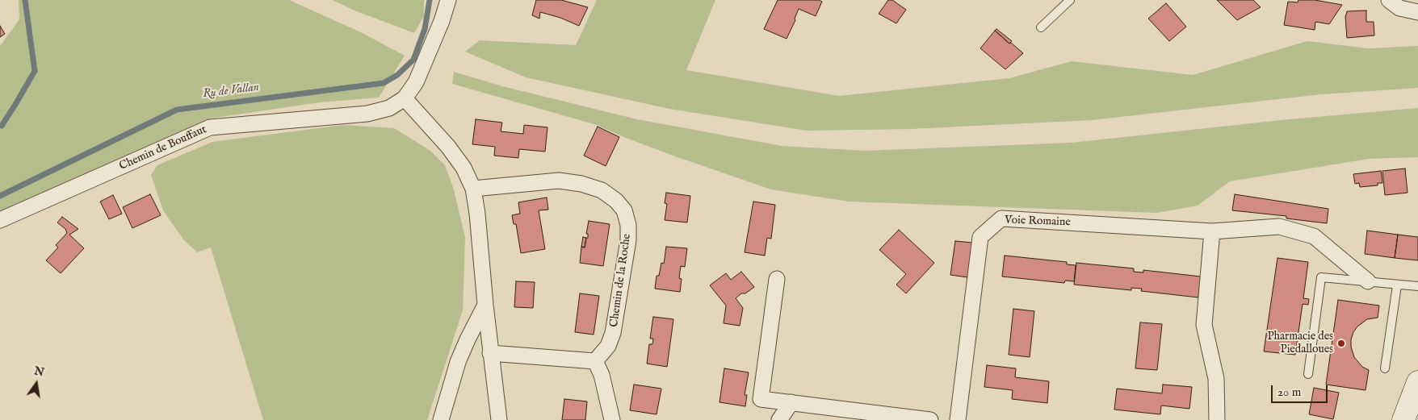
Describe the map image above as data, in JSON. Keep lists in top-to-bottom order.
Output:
{
  "streets": {
    "street": ["Chemin de Bouffaut", "Voie Romaine", "Chemin de la Roche"]
  },
  "water": ["Ru de Vallan"],
  "places": ["Pharmacie des Piedalloues"],
  "scale_bar": "20 m",
  "north": "top"
}
